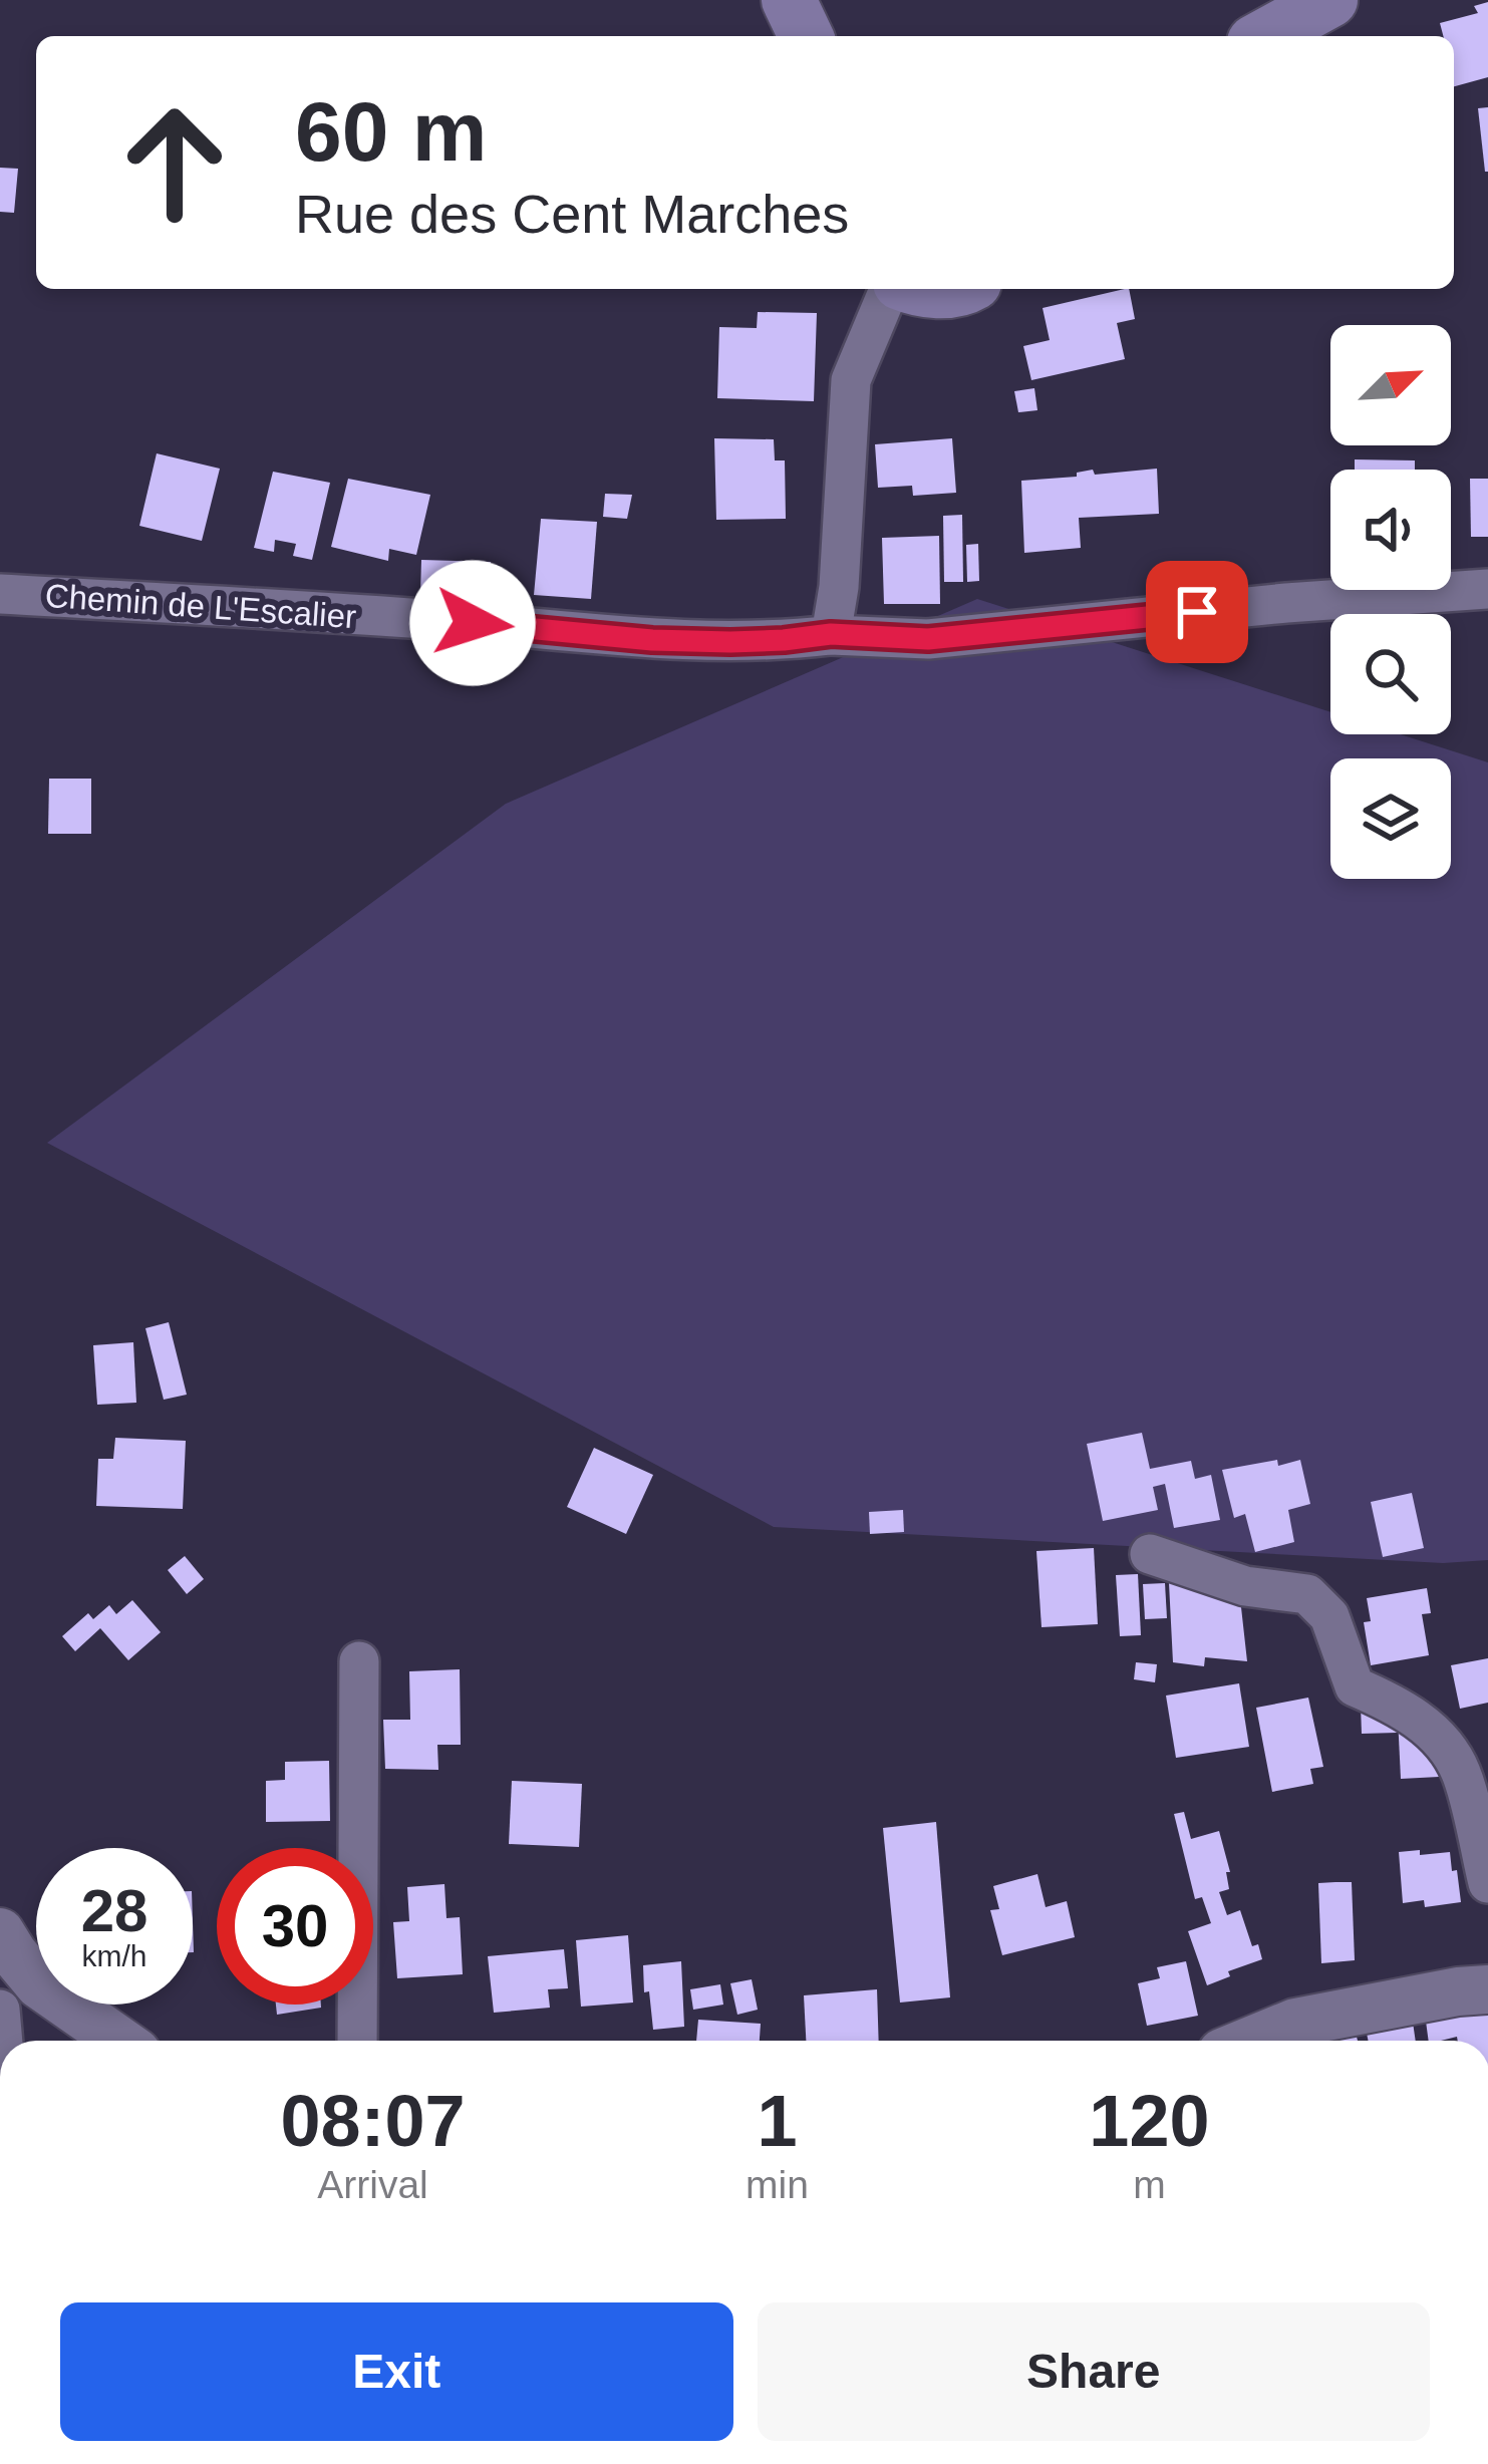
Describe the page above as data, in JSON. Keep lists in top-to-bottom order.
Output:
{
  "streets": {
    "street": ["Chemin de L'Escalier"]
  },
  "north": "top right",
  "page": {
    "turn": ["60 m", "Rue des Cent Marches"],
    "speed": "28 km/h",
    "limit": "30",
    "eta": [
      "08:07",
      "Arrival",
      "1",
      "min",
      "120",
      "m"
    ],
    "buttons": ["Exit", "Share"]
  }
}
